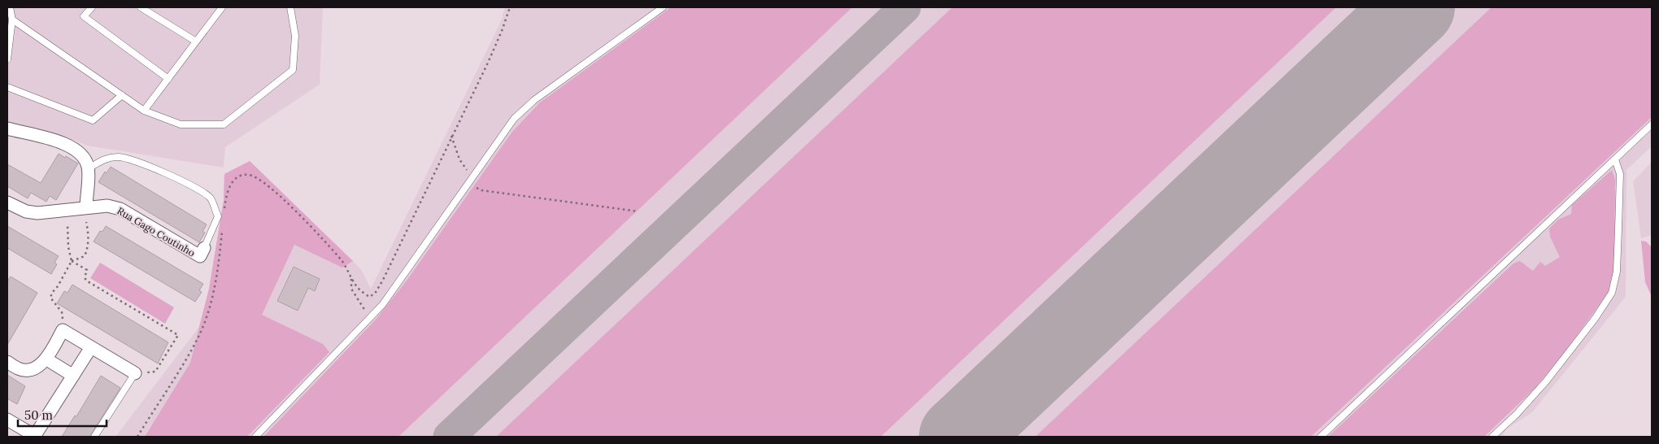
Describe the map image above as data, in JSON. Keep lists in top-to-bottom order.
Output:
{
  "streets": {
    "street": ["Rua Gago Coutinho"]
  },
  "scale_bar": "50 m"
}
